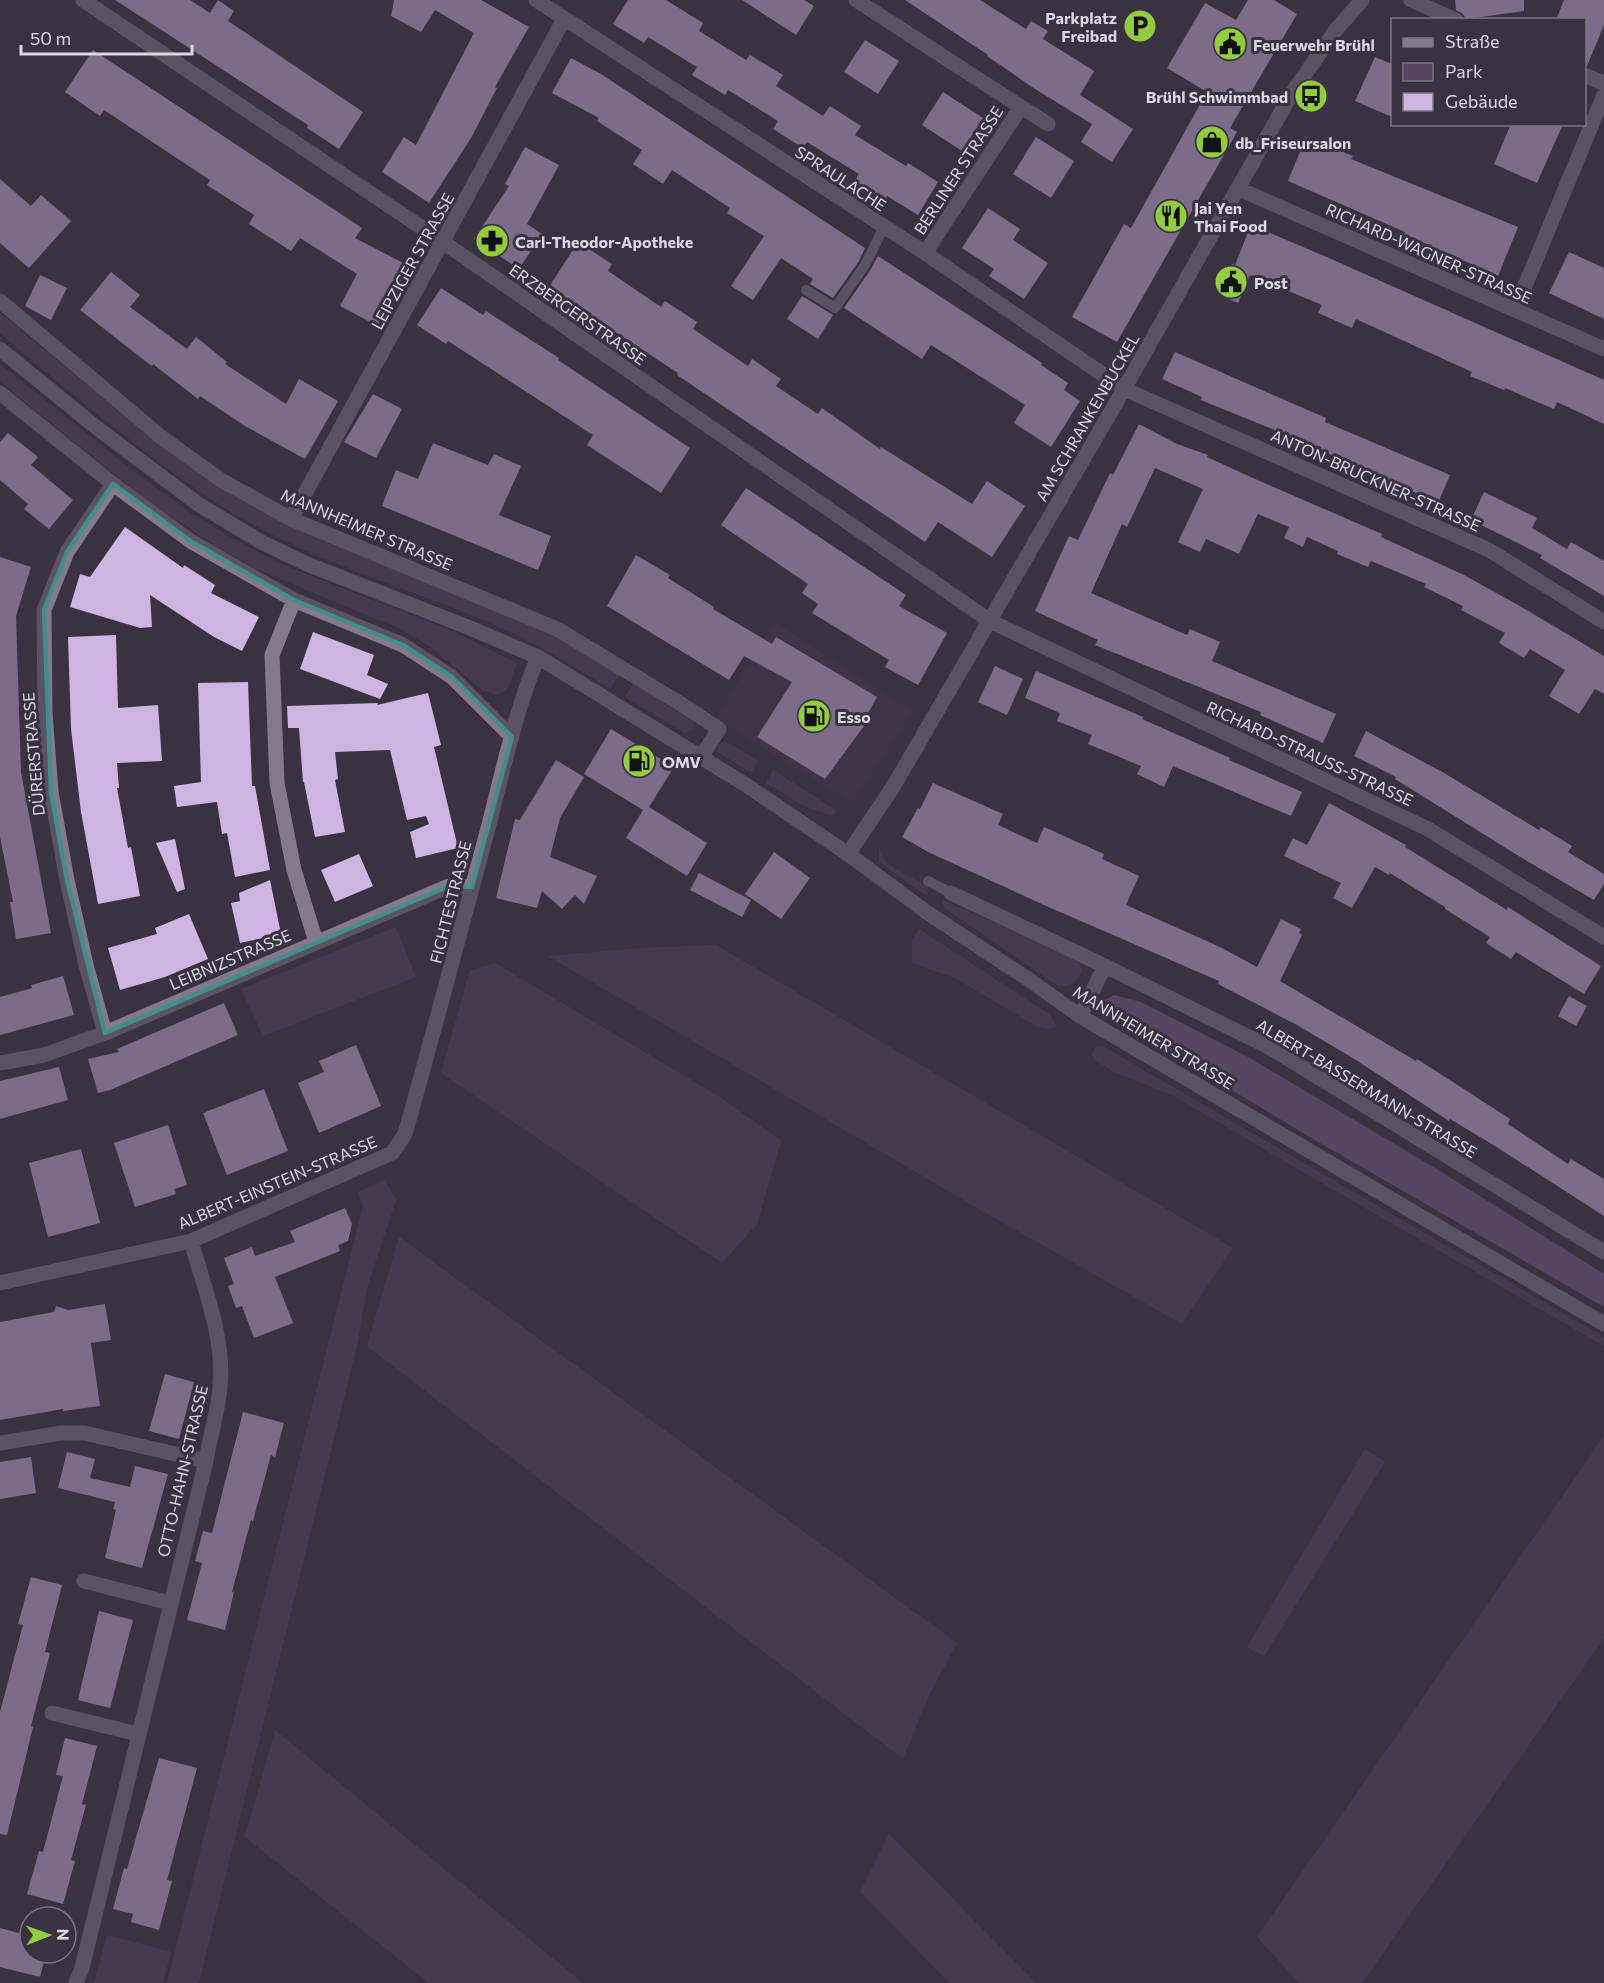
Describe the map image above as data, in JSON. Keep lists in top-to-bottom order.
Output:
{
  "streets": {
    "street": [
      "BERLINER STRASSE",
      "SPRAULACHE",
      "RICHARD-WAGNER-STRASSE",
      "LEIPZIGER STRASSE",
      "ERZBERGERSTRASSE",
      "AM SCHRANKENBUCKEL",
      "ANTON-BRUCKNER-STRASSE",
      "MANNHEIMER STRASSE",
      "RICHARD-STRAUSS-STRASSE",
      "DÜRERSTRASSE",
      "FICHTESTRASSE",
      "LEIBNIZSTRASSE",
      "ALBERT-BASSERMANN-STRASSE",
      "ALBERT-EINSTEIN-STRASSE",
      "OTTO-HAHN-STRASSE"
    ]
  },
  "crossings": [
    ["BERLINER STRASSE", "SPRAULACHE"],
    ["SPRAULACHE", "LEIPZIGER STRASSE"],
    ["SPRAULACHE", "AM SCHRANKENBUCKEL"],
    ["SPRAULACHE", "ANTON-BRUCKNER-STRASSE"],
    ["RICHARD-WAGNER-STRASSE", "AM SCHRANKENBUCKEL"],
    ["LEIPZIGER STRASSE", "ERZBERGERSTRASSE"],
    ["LEIPZIGER STRASSE", "MANNHEIMER STRASSE"],
    ["ERZBERGERSTRASSE", "AM SCHRANKENBUCKEL"],
    ["ERZBERGERSTRASSE", "RICHARD-STRAUSS-STRASSE"],
    ["AM SCHRANKENBUCKEL", "ANTON-BRUCKNER-STRASSE"],
    ["AM SCHRANKENBUCKEL", "MANNHEIMER STRASSE"],
    ["AM SCHRANKENBUCKEL", "RICHARD-STRAUSS-STRASSE"],
    ["MANNHEIMER STRASSE", "FICHTESTRASSE"],
    ["DÜRERSTRASSE", "LEIBNIZSTRASSE"],
    ["FICHTESTRASSE", "LEIBNIZSTRASSE"],
    ["FICHTESTRASSE", "ALBERT-EINSTEIN-STRASSE"],
    ["ALBERT-EINSTEIN-STRASSE", "OTTO-HAHN-STRASSE"]
  ],
  "places": {
    "parking": ["Parkplatz Freibad"],
    "public building": ["Feuerwehr Brühl", "Post"],
    "bus stop": ["Brühl Schwimmbad"],
    "shop": ["db_Friseursalon"],
    "restaurant": ["Jai Yen Thai Food"],
    "pharmacy": ["Carl-Theodor-Apotheke"],
    "fuel station": ["Esso", "OMV"]
  },
  "legend": ["Straße", "Park", "Gebäude"],
  "scale_bar": "50 m",
  "north": "right"
}
